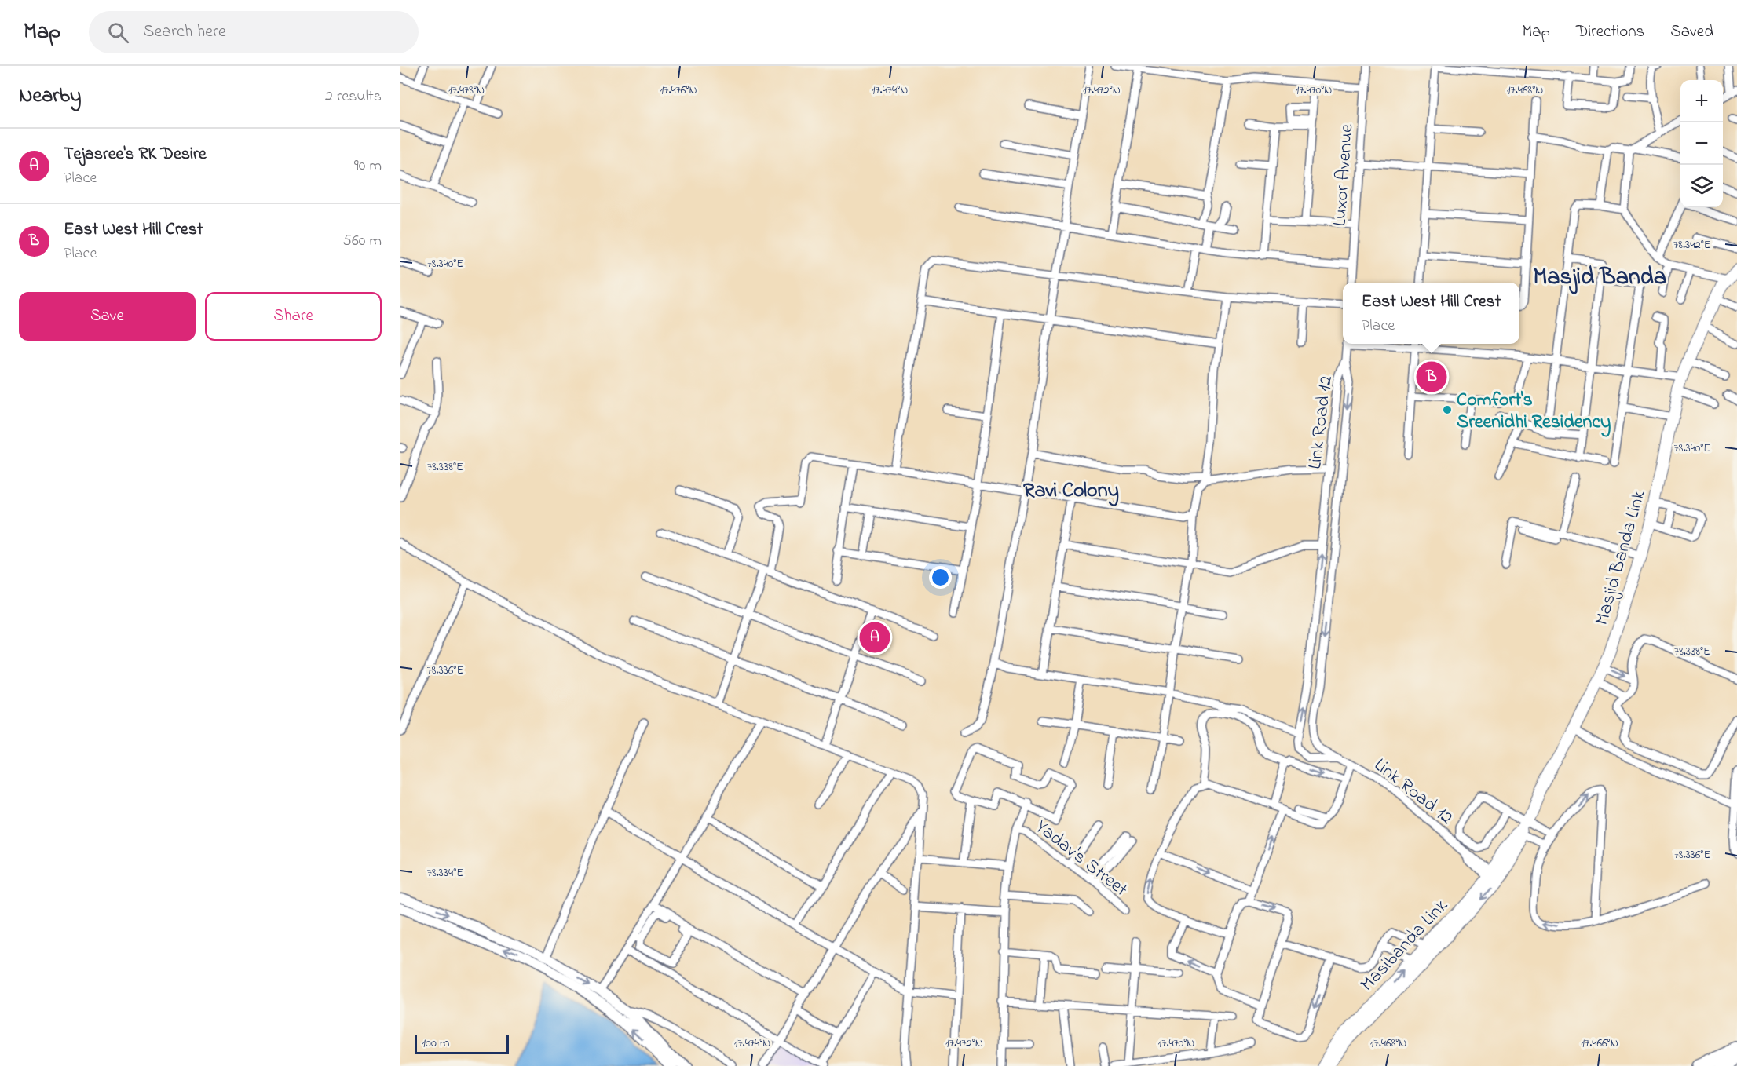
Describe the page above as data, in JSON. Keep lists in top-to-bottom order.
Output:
{
  "streets": {
    "main road": ["Masjid Banda Link", "Masibanda Link"],
    "street": ["Luxor Avenue", "Link Road 12", "Yadav's Street"]
  },
  "crossings": [
    ["Link Road 12", "Masibanda Link"],
    ["Masjid Banda Link", "Masibanda Link"]
  ],
  "districts": ["Masjid Banda", "Ravi Colony"],
  "places": ["Comfort's Sreenidhi Residency"],
  "scale_bar": "100 m",
  "page": {
    "header": "Map",
    "search": "Search here",
    "nav": ["Map", "Directions", "Saved"],
    "heading": ["Nearby", "2 results"],
    "map_buttons": ["+", "−"],
    "list": [
      {
        "mark": "A",
        "name": "Tejasree's RK Desire",
        "note": "Place",
        "value": "90 m"
      },
      {
        "mark": "B",
        "name": "East West Hill Crest",
        "note": "Place",
        "value": "560 m"
      }
    ],
    "buttons": ["Save", "Share"],
    "popup": ["East West Hill Crest", "Place"],
    "pins": ["B", "A"],
    "scale": "100 m"
  },
  "coordinates": [
    "17.478°N",
    "17.476°N",
    "17.474°N",
    "17.472°N",
    "17.470°N",
    "17.468°N",
    "78.342°E",
    "78.340°E",
    "78.338°E",
    "78.336°E",
    "78.334°E",
    "17.466°N"
  ]
}
